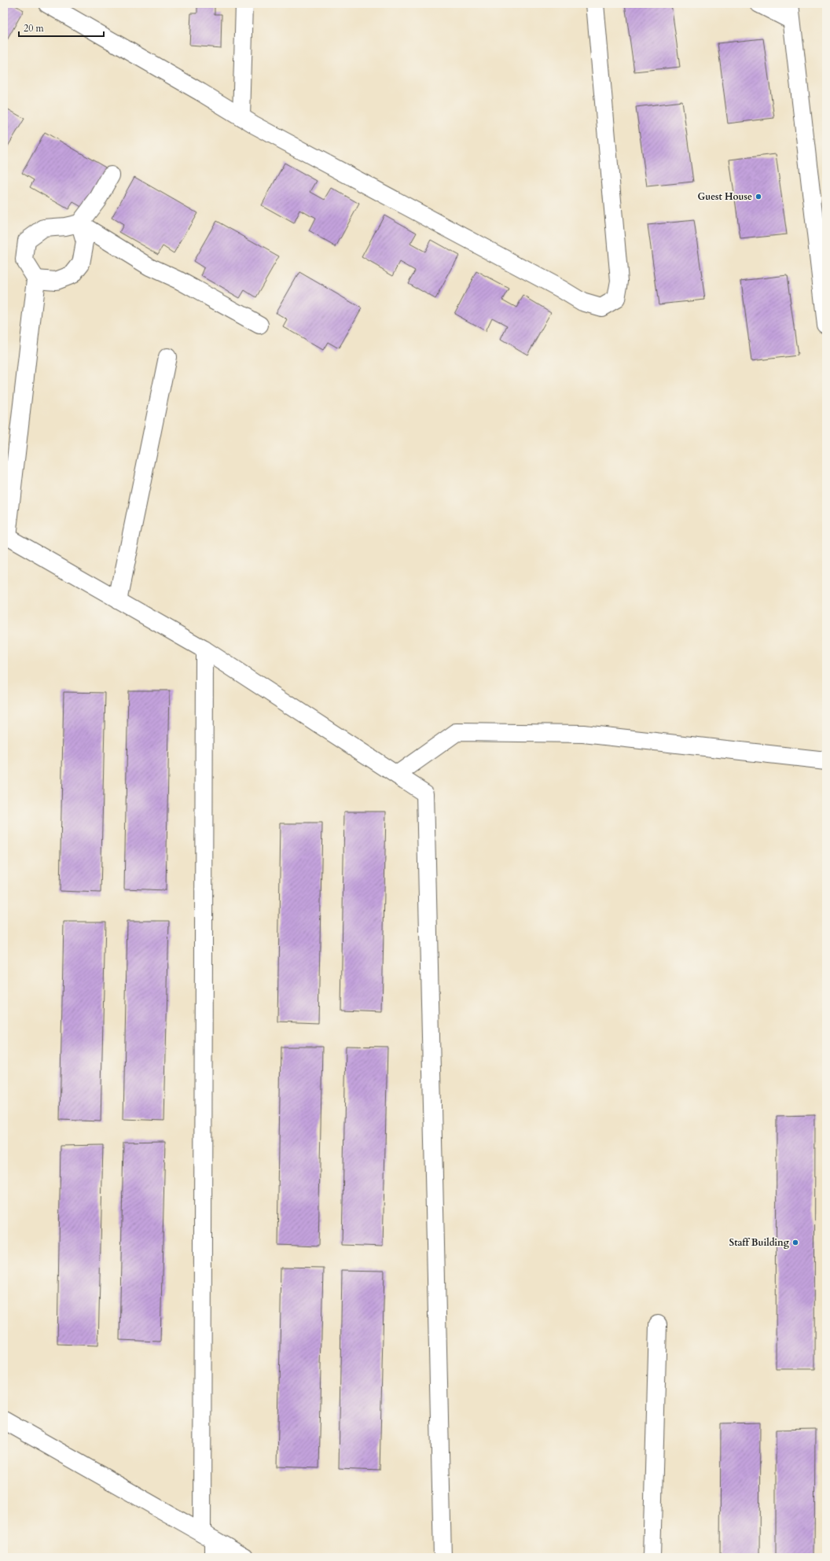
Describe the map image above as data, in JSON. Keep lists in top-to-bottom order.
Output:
{
  "places": ["Guest House", "Staff Building"],
  "scale_bar": "20 m"
}
